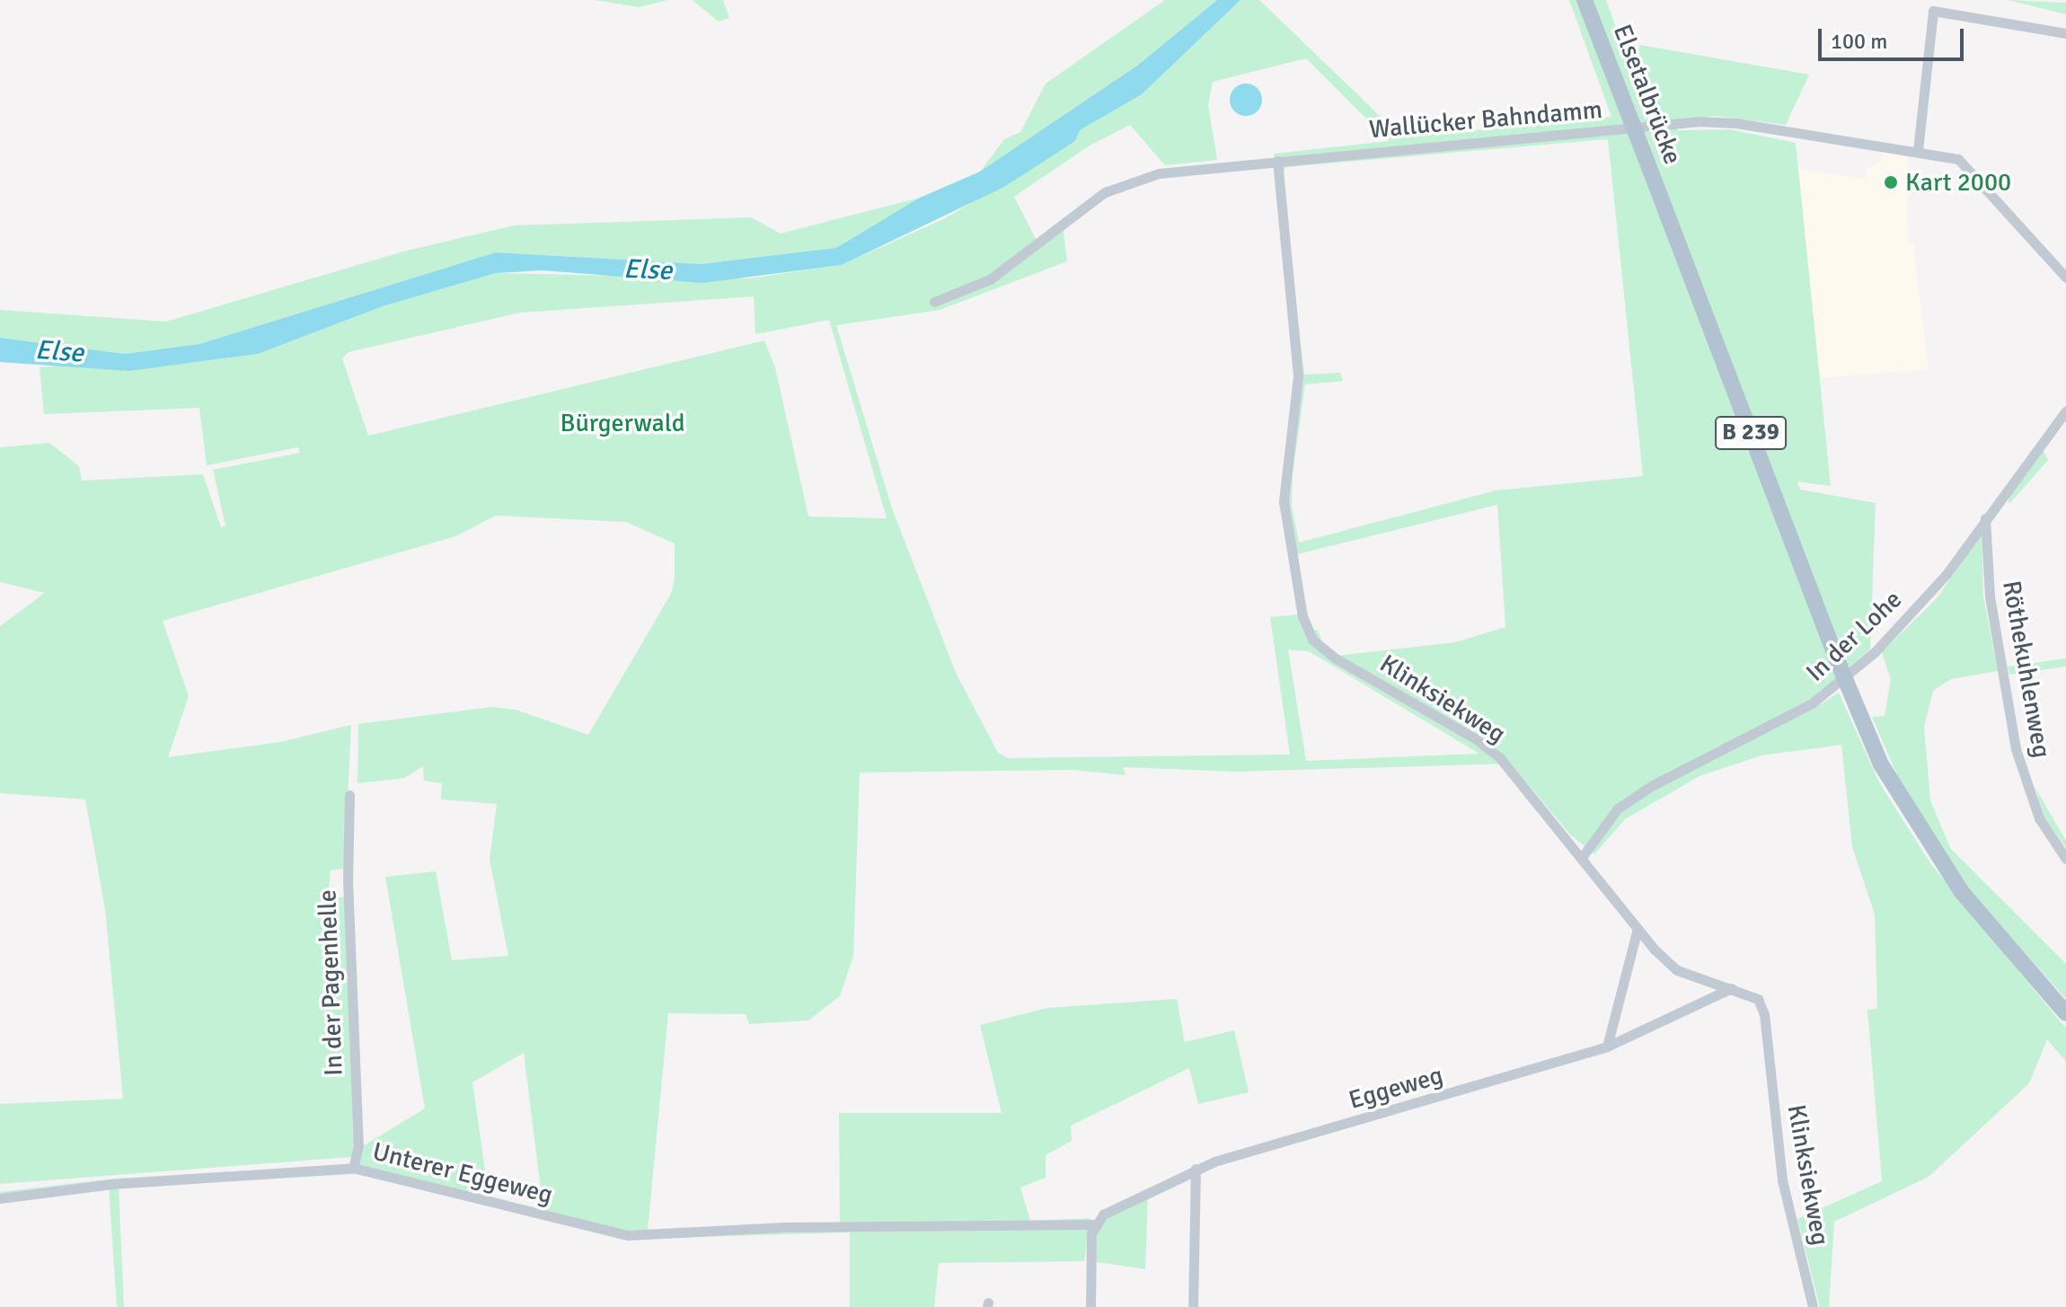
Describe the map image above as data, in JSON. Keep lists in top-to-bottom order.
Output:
{
  "streets": {
    "main road": ["Elsetalbrücke", "B 239"],
    "street": [
      "Wallücker Bahndamm",
      "In der Lohe",
      "Röthekuhlenweg",
      "Klinksiekweg",
      "In der Pagenhelle",
      "Eggeweg",
      "Unterer Eggeweg"
    ]
  },
  "crossings": [
    ["Wallücker Bahndamm", "Klinksiekweg"],
    ["In der Lohe", "Röthekuhlenweg"],
    ["In der Lohe", "Klinksiekweg"],
    ["Klinksiekweg", "Eggeweg"],
    ["In der Pagenhelle", "Unterer Eggeweg"],
    ["Eggeweg", "Unterer Eggeweg"]
  ],
  "water": ["Else"],
  "parks": ["Bürgerwald"],
  "places": ["Kart 2000"],
  "scale_bar": "100 m"
}
